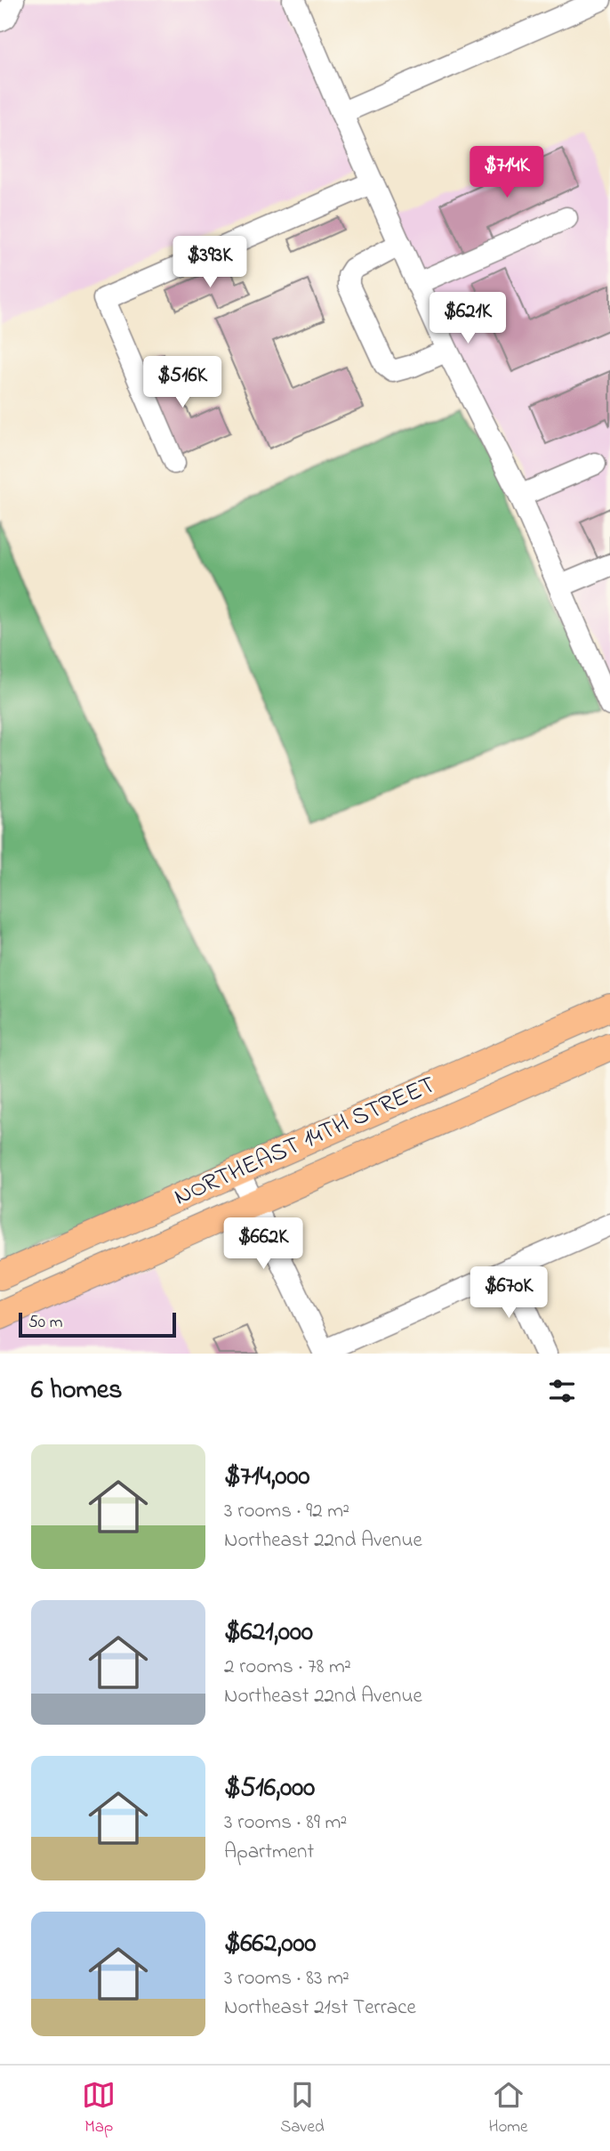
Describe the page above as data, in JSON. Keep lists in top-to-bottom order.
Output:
{
  "streets": {
    "main road": ["NORTHEAST 14TH STREET"]
  },
  "scale_bar": "50 m",
  "page": {
    "price": [
      "$714K",
      "$393K",
      "$621K",
      "$516K",
      "$662K",
      "$670K"
    ],
    "scale": "50 m",
    "heading": "6 homes",
    "list": [
      {
        "name": "$714,000",
        "note": "3 rooms · 92 m² · Northeast 22nd Avenue"
      },
      {
        "name": "$621,000",
        "note": "2 rooms · 78 m² · Northeast 22nd Avenue"
      },
      {
        "name": "$516,000",
        "note": "3 rooms · 89 m² · Apartment"
      },
      {
        "name": "$662,000",
        "note": "3 rooms · 83 m² · Northeast 21st Terrace"
      }
    ],
    "tabs": ["Map", "Saved", "Home"]
  }
}
